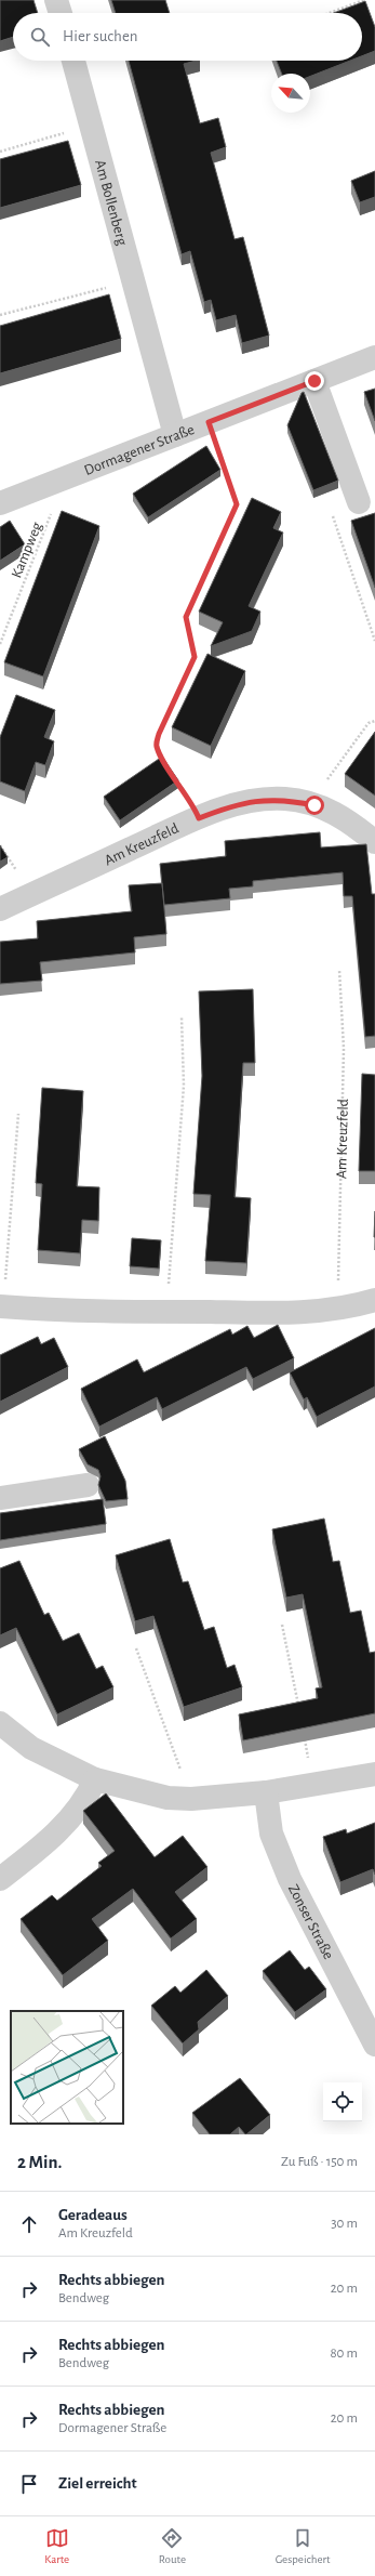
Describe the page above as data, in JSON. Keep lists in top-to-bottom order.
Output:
{
  "streets": {
    "street": [
      "Am Bollenberg",
      "Dormagener Straße",
      "Am Kreuzfeld",
      "Zonser Straße"
    ],
    "path": ["Kampweg"]
  },
  "crossings": [
    ["Am Bollenberg", "Dormagener Straße"],
    ["Dormagener Straße", "Kampweg"]
  ],
  "north": "top left",
  "page": {
    "search": "Hier suchen",
    "heading": ["2 Min.", "Zu Fuß · 150 m"],
    "list": [
      ["Geradeaus", "Am Kreuzfeld", "30 m"],
      ["Rechts abbiegen", "Bendweg", "20 m"],
      ["Rechts abbiegen", "Bendweg", "80 m"],
      ["Rechts abbiegen", "Dormagener Straße", "20 m"],
      "Ziel erreicht"
    ],
    "nav": ["Karte", "Route", "Gespeichert"]
  }
}
